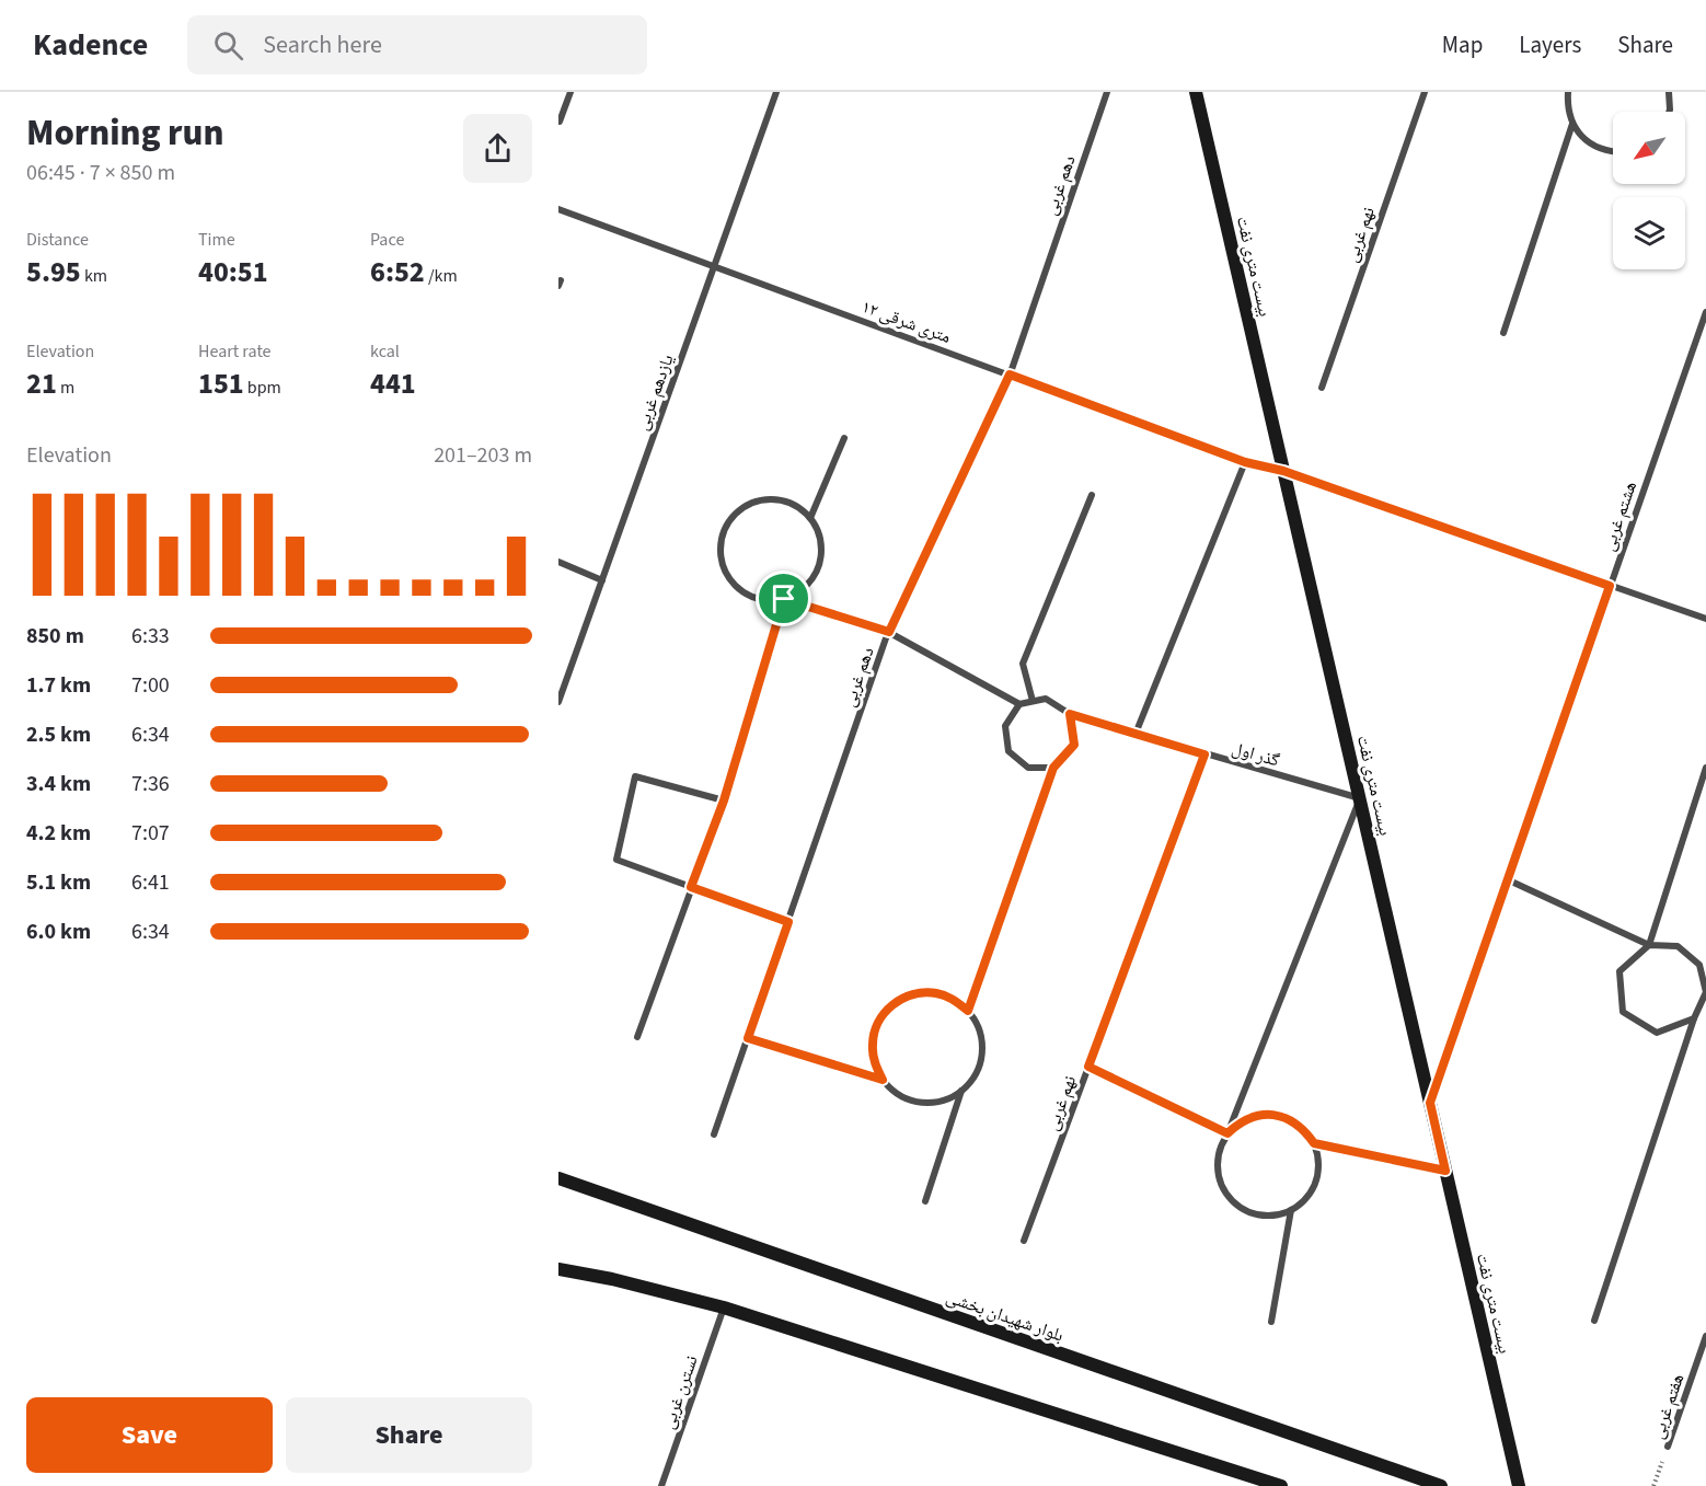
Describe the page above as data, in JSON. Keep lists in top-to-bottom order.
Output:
{
  "streets": {
    "main road": ["بیست متری نفت", "بلوار شهیدان بخشی"],
    "street": [
      "دهم غربی",
      "نهم غربی",
      "۱۲ متری شرقی",
      "یازدهم غربی",
      "هشتم غربی",
      "گذر اول",
      "نسترن غربی",
      "هفتم غربی"
    ]
  },
  "crossings": [
    ["دهم غربی", "۱۲ متری شرقی"],
    ["نهم غربی", "گذر اول"],
    ["بیست متری نفت", "۱۲ متری شرقی"],
    ["بیست متری نفت", "هشتم غربی"],
    ["بیست متری نفت", "گذر اول"],
    ["۱۲ متری شرقی", "یازدهم غربی"],
    ["۱۲ متری شرقی", "هشتم غربی"]
  ],
  "north": "bottom left",
  "page": {
    "header": "Kadence",
    "search": "Search here",
    "nav": ["Map", "Layers", "Share"],
    "heading": ["Morning run", "06:45 · 7 × 850 m"],
    "stats": [
      ["Distance", "5.95 km"],
      ["Time", "40:51"],
      ["Pace", "6:52 /km"],
      ["Elevation", "21 m"],
      ["Heart rate", "151 bpm"],
      ["kcal", "441"]
    ],
    "chart": ["Elevation", "201–203 m"],
    "list": [
      {
        "name": "850 m",
        "note": "6:33"
      },
      {
        "name": "1.7 km",
        "note": "7:00"
      },
      {
        "name": "2.5 km",
        "note": "6:34"
      },
      {
        "name": "3.4 km",
        "note": "7:36"
      },
      {
        "name": "4.2 km",
        "note": "7:07"
      },
      {
        "name": "5.1 km",
        "note": "6:41"
      },
      {
        "name": "6.0 km",
        "note": "6:34"
      }
    ],
    "buttons": ["Save", "Share"]
  }
}
